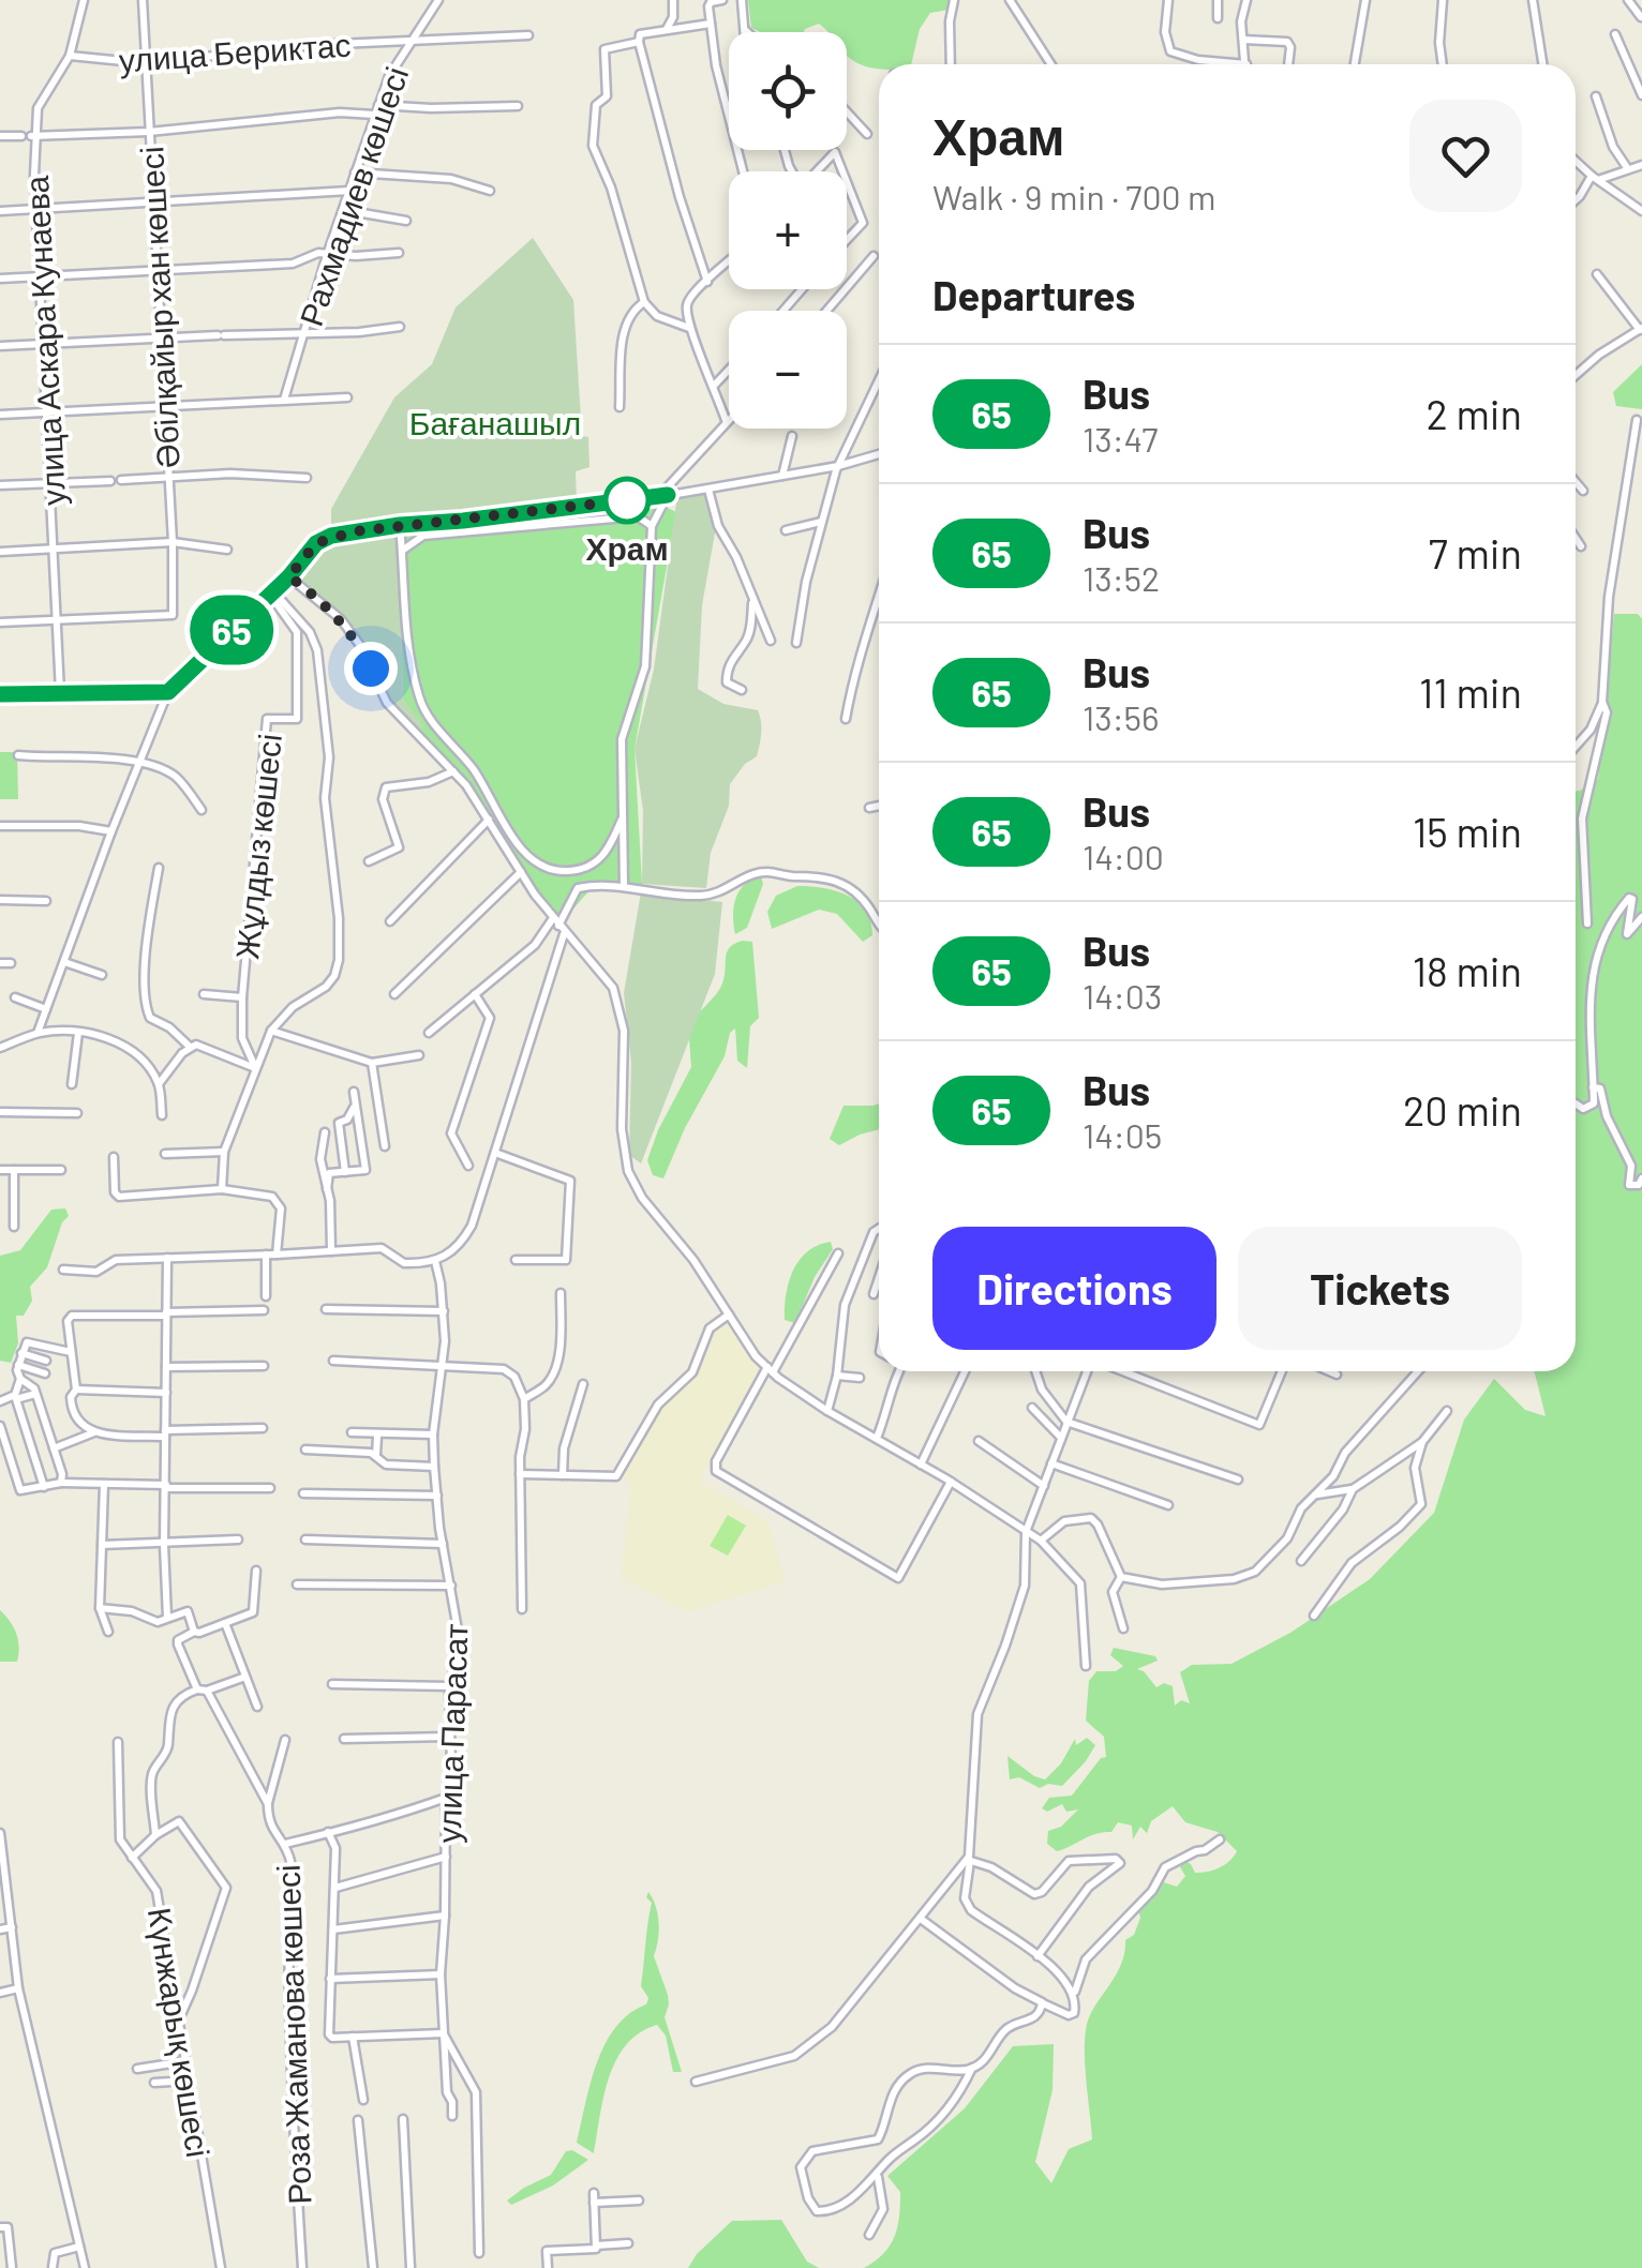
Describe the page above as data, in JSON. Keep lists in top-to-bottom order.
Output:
{
  "streets": {
    "street": [
      "улица Бериктас",
      "Рахмадиев көшесі",
      "Әбілқайыр хан көшесі",
      "улица Аскара Кунаева",
      "Жұлдыз көшесі",
      "улица Парасат",
      "Күнжарық көшесі",
      "Роза Жаманова көшесі"
    ]
  },
  "crossings": [
    ["улица Бериктас", "Рахмадиев көшесі"],
    ["улица Бериктас", "Әбілқайыр хан көшесі"],
    ["улица Бериктас", "улица Аскара Кунаева"],
    ["Әбілқайыр хан көшесі", "улица Аскара Кунаева"]
  ],
  "parks": ["Бағанашыл"],
  "places": ["Храм"],
  "lines": ["bus line 65"],
  "page": {
    "on_map": "65",
    "map_buttons": ["+", "−"],
    "heading": [
      ["Храм", "Walk · 9 min · 700 m"],
      "Departures"
    ],
    "list": [
      {
        "mark": "65",
        "name": "Bus",
        "note": "13:47",
        "value": "2 min"
      },
      {
        "mark": "65",
        "name": "Bus",
        "note": "13:52",
        "value": "7 min"
      },
      {
        "mark": "65",
        "name": "Bus",
        "note": "13:56",
        "value": "11 min"
      },
      {
        "mark": "65",
        "name": "Bus",
        "note": "14:00",
        "value": "15 min"
      },
      {
        "mark": "65",
        "name": "Bus",
        "note": "14:03",
        "value": "18 min"
      },
      {
        "mark": "65",
        "name": "Bus",
        "note": "14:05",
        "value": "20 min"
      }
    ],
    "buttons": ["Directions", "Tickets"]
  }
}
